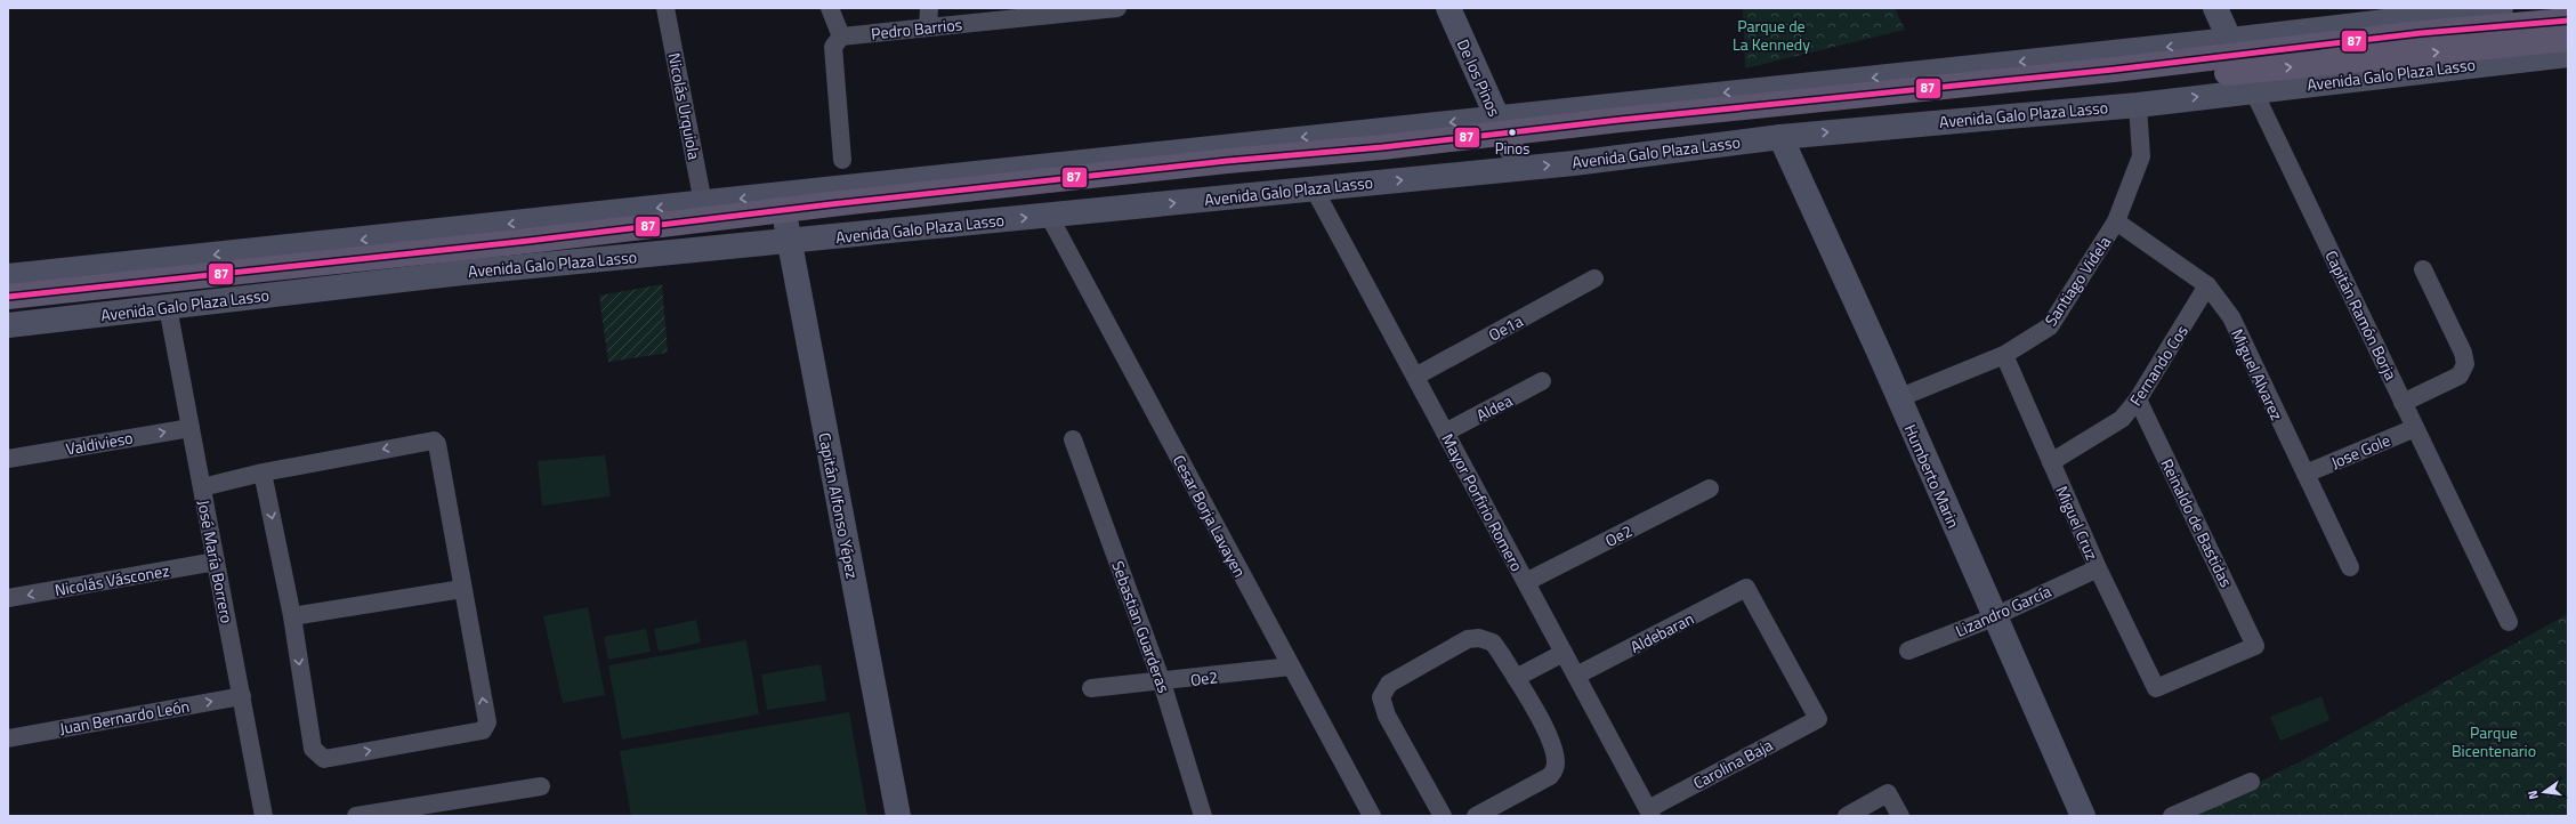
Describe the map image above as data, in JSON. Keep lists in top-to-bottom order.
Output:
{
  "streets": {
    "main road": [
      "Avenida Galo Plaza Lasso",
      "De los Pinos",
      "Capitán Ramón Borja",
      "Humberto Marin",
      "Capitán Alfonso Yépez"
    ],
    "street": [
      "Pedro Barrios",
      "Nicolás Urquiola",
      "Santiago Videla",
      "Oe1a",
      "Fernando Cos",
      "Miguel Alvarez",
      "Aldea",
      "Valdivieso",
      "Jose Gole",
      "Mayor Porfirio Romero",
      "Cesar Borja Lavayen",
      "Miguel Cruz",
      "Reinaldo de Bastidas",
      "Oe2",
      "José María Borrero",
      "Nicolás Vásconez",
      "Lizandro García",
      "Sebastian Guarderas",
      "Aldebaran",
      "Juan Bernardo León",
      "Carolina Baja"
    ]
  },
  "crossings": [
    ["Avenida Galo Plaza Lasso", "De los Pinos"],
    ["Avenida Galo Plaza Lasso", "Nicolás Urquiola"],
    ["Avenida Galo Plaza Lasso", "Santiago Videla"],
    ["Avenida Galo Plaza Lasso", "Capitán Ramón Borja"],
    ["Avenida Galo Plaza Lasso", "Humberto Marin"],
    ["Avenida Galo Plaza Lasso", "Mayor Porfirio Romero"],
    ["Avenida Galo Plaza Lasso", "Capitán Alfonso Yépez"],
    ["Avenida Galo Plaza Lasso", "Cesar Borja Lavayen"],
    ["Avenida Galo Plaza Lasso", "José María Borrero"],
    ["Santiago Videla", "Miguel Alvarez"],
    ["Santiago Videla", "Humberto Marin"],
    ["Santiago Videla", "Miguel Cruz"],
    ["Capitán Ramón Borja", "Jose Gole"],
    ["Oe1a", "Mayor Porfirio Romero"],
    ["Fernando Cos", "Miguel Alvarez"],
    ["Fernando Cos", "Miguel Cruz"],
    ["Fernando Cos", "Reinaldo de Bastidas"],
    ["Miguel Alvarez", "Jose Gole"],
    ["Aldea", "Mayor Porfirio Romero"],
    ["Valdivieso", "José María Borrero"],
    ["Humberto Marin", "Lizandro García"],
    ["Mayor Porfirio Romero", "Oe2"],
    ["Mayor Porfirio Romero", "Aldebaran"],
    ["Mayor Porfirio Romero", "Carolina Baja"],
    ["Cesar Borja Lavayen", "Oe2"],
    ["Miguel Cruz", "Reinaldo de Bastidas"],
    ["Miguel Cruz", "Lizandro García"],
    ["Oe2", "Sebastian Guarderas"],
    ["José María Borrero", "Nicolás Vásconez"],
    ["José María Borrero", "Juan Bernardo León"],
    ["Aldebaran", "Carolina Baja"]
  ],
  "one_way": ["Valdivieso", "Nicolás Vásconez", "Juan Bernardo León"],
  "parks": ["Parque de La Kennedy", "Parque Bicentenario"],
  "places": ["Pinos"],
  "lines": ["transit line 87"],
  "north": "left"
}
